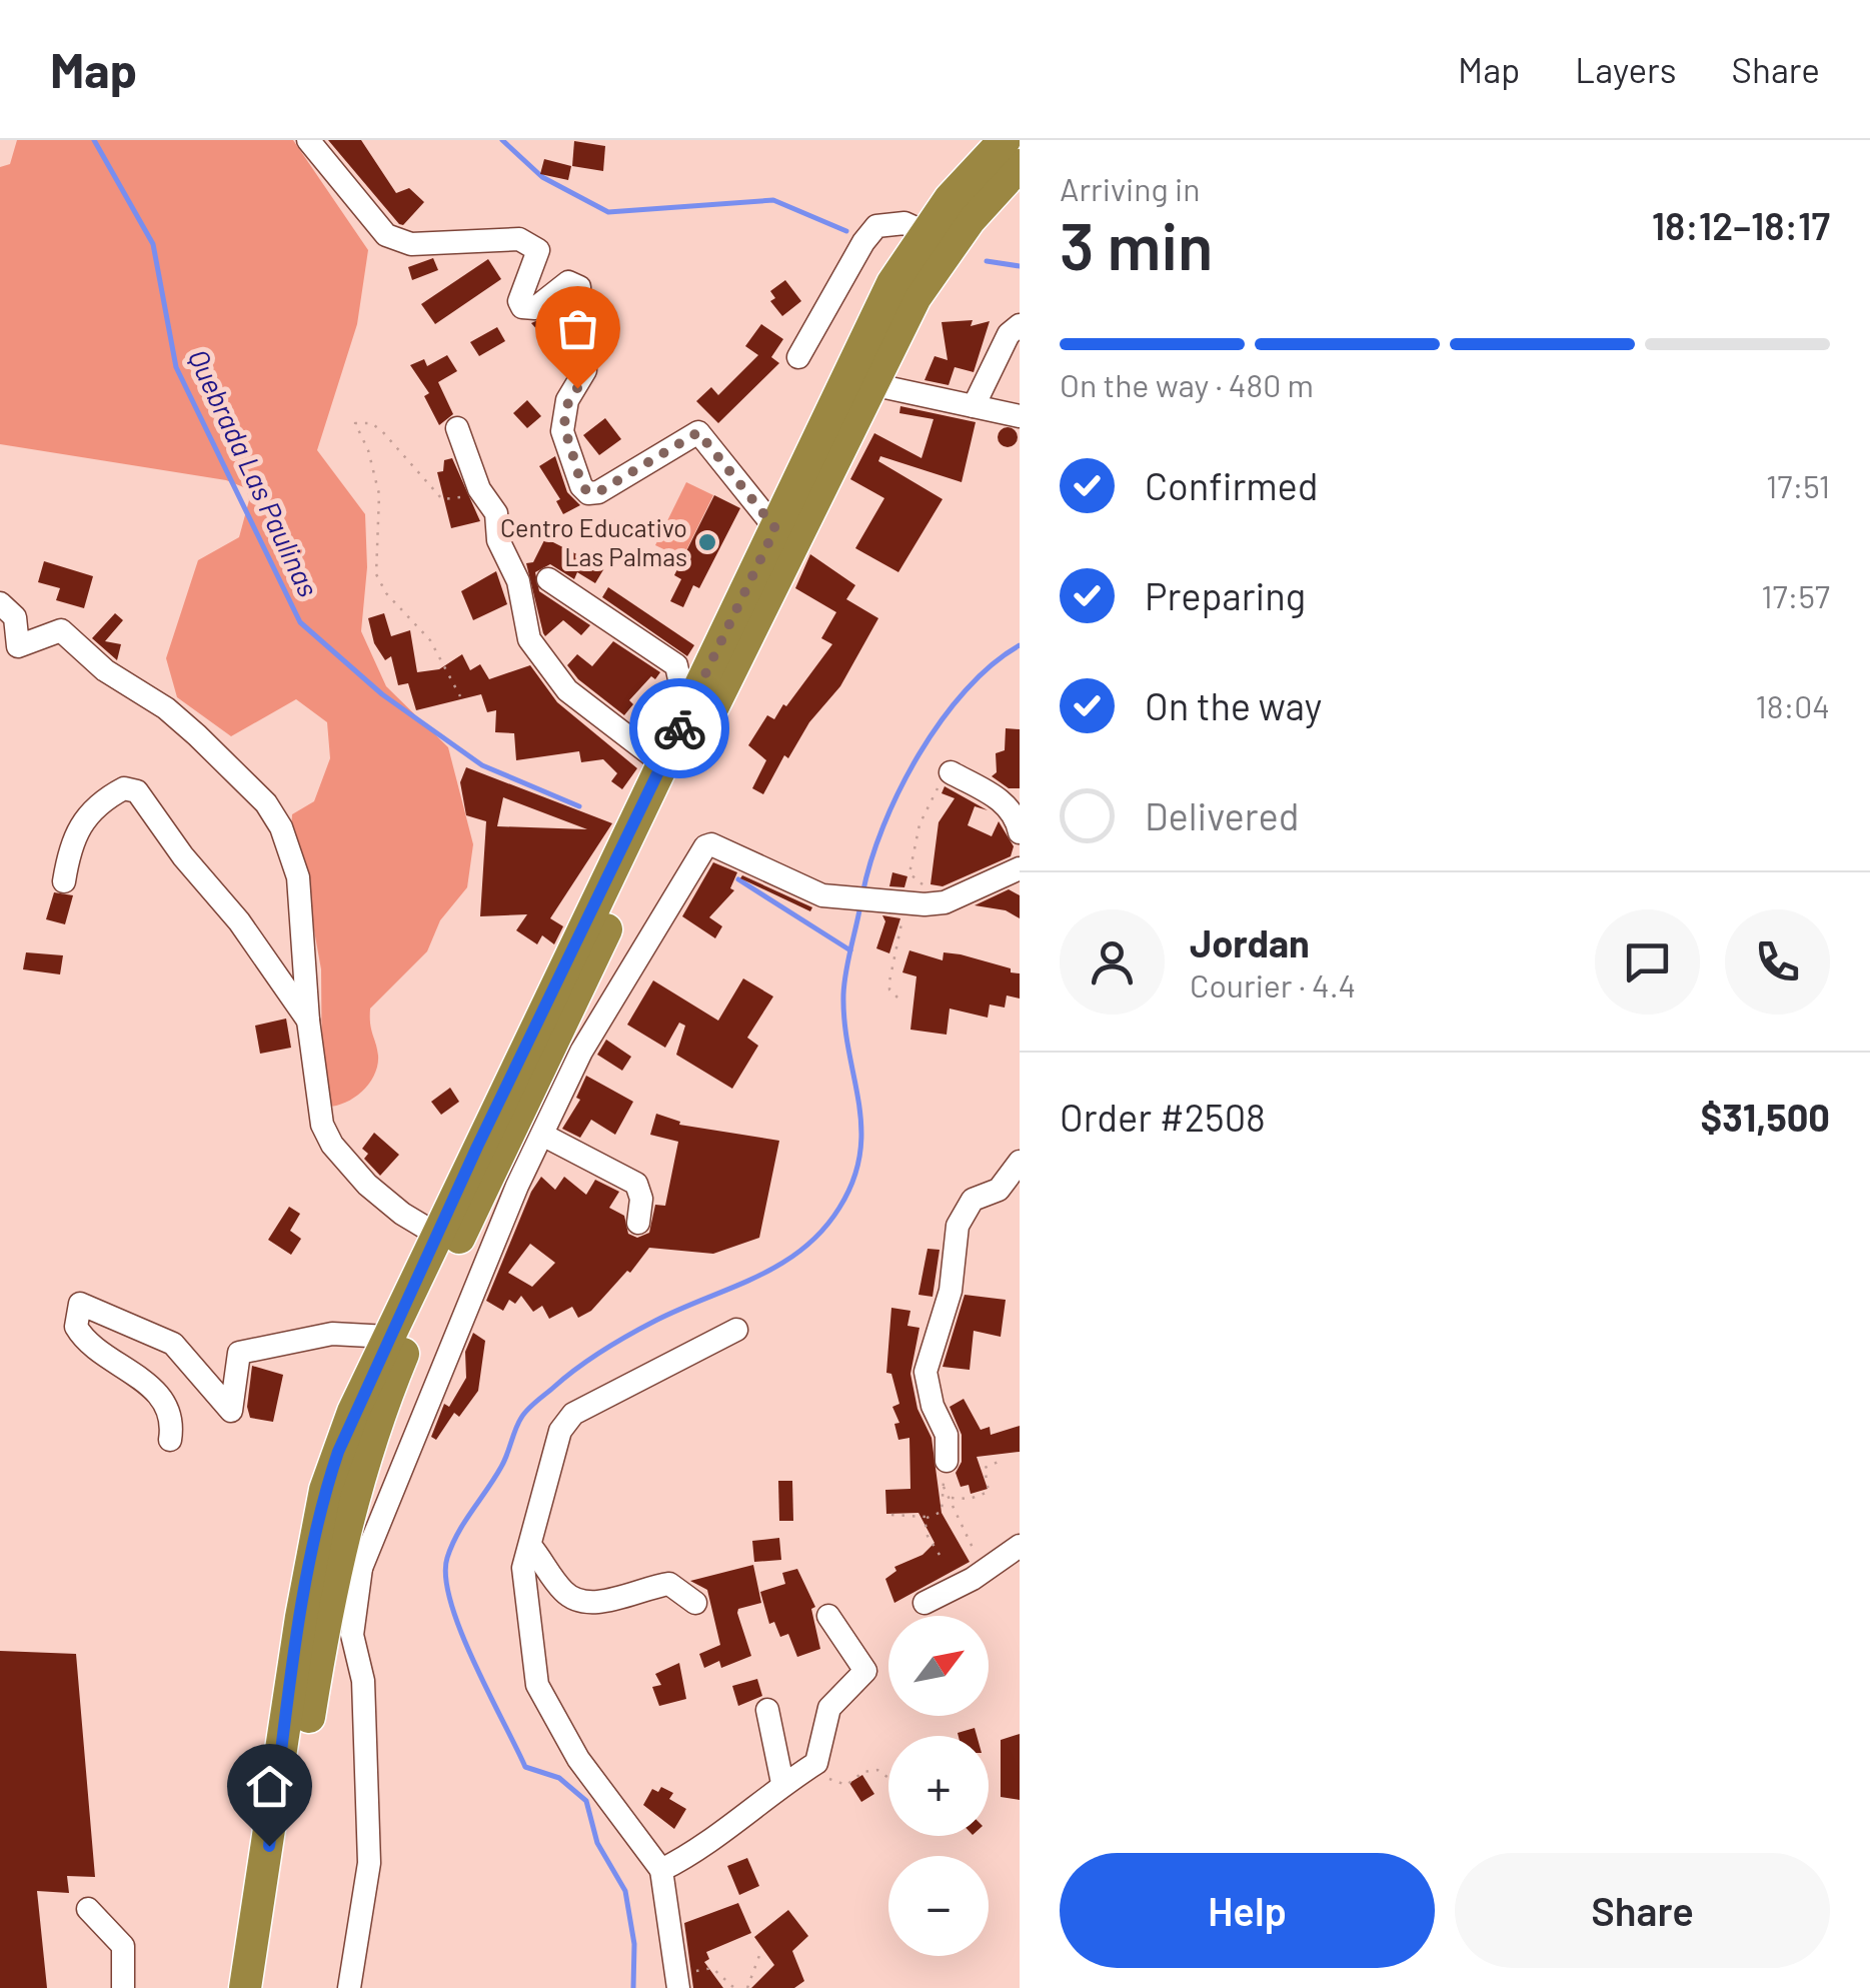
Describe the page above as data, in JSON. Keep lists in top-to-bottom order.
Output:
{
  "water": ["Quebrada Las Paulinas"],
  "places": ["Centro Educativo Las Palmas"],
  "north": "top right",
  "page": {
    "header": "Map",
    "nav": ["Map", "Layers", "Share"],
    "heading": ["3 min", "Arriving in", "18:12–18:17"],
    "panel": [
      "Jordan",
      "Courier · 4.4",
      "Order #2508",
      "$31,500"
    ],
    "bar": "On the way · 480 m",
    "list": [
      ["Confirmed", "17:51"],
      ["Preparing", "17:57"],
      ["On the way", "18:04"],
      "Delivered"
    ],
    "map_buttons": ["+", "−"],
    "buttons": ["Help", "Share"]
  }
}
